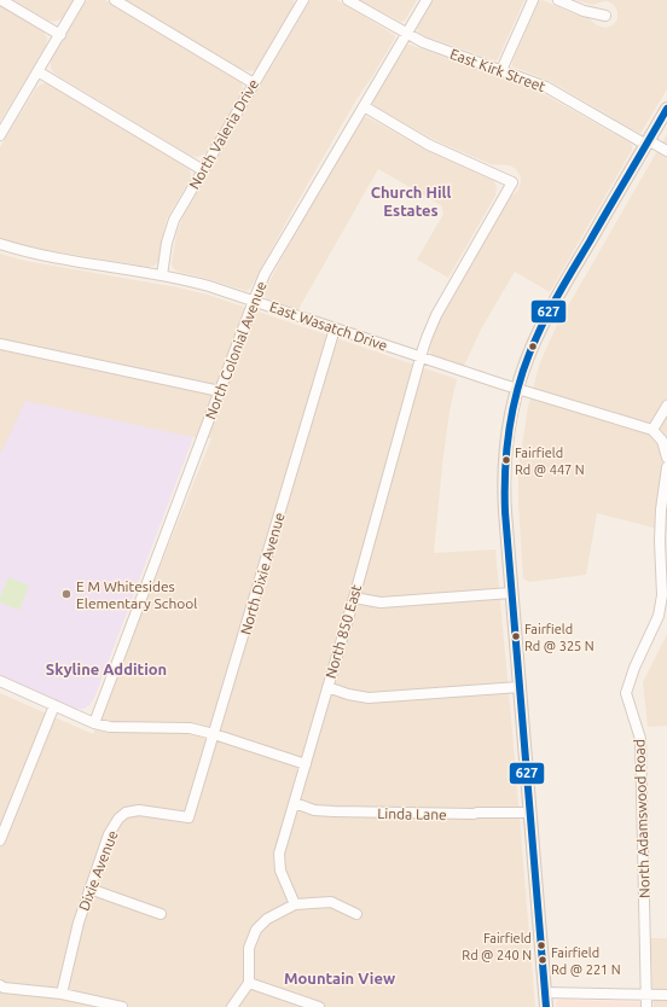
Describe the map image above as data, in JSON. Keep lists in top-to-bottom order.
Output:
{
  "streets": {
    "street": [
      "East Kirk Street",
      "North Valeria Drive",
      "East Wasatch Drive",
      "North Colonial Avenue",
      "North Dixie Avenue",
      "North 850 East",
      "Linda Lane",
      "North Adamswood Road",
      "Dixie Avenue"
    ]
  },
  "crossings": [
    ["East Kirk Street", "North Colonial Avenue"],
    ["North Valeria Drive", "East Wasatch Drive"],
    ["East Wasatch Drive", "North Colonial Avenue"],
    ["East Wasatch Drive", "North Dixie Avenue"],
    ["East Wasatch Drive", "North 850 East"],
    ["North Colonial Avenue", "North 850 East"],
    ["North Dixie Avenue", "Dixie Avenue"],
    ["North 850 East", "Linda Lane"]
  ],
  "districts": ["Church Hill Estates", "Skyline Addition", "Mountain View"],
  "places": [
    "Fairfield Rd @ 447 N",
    "E M Whitesides Elementary School",
    "Fairfield Rd @ 325 N",
    "Fairfield Rd @ 240 N",
    "Fairfield Rd @ 221 N"
  ],
  "lines": ["transit line 627"]
}
